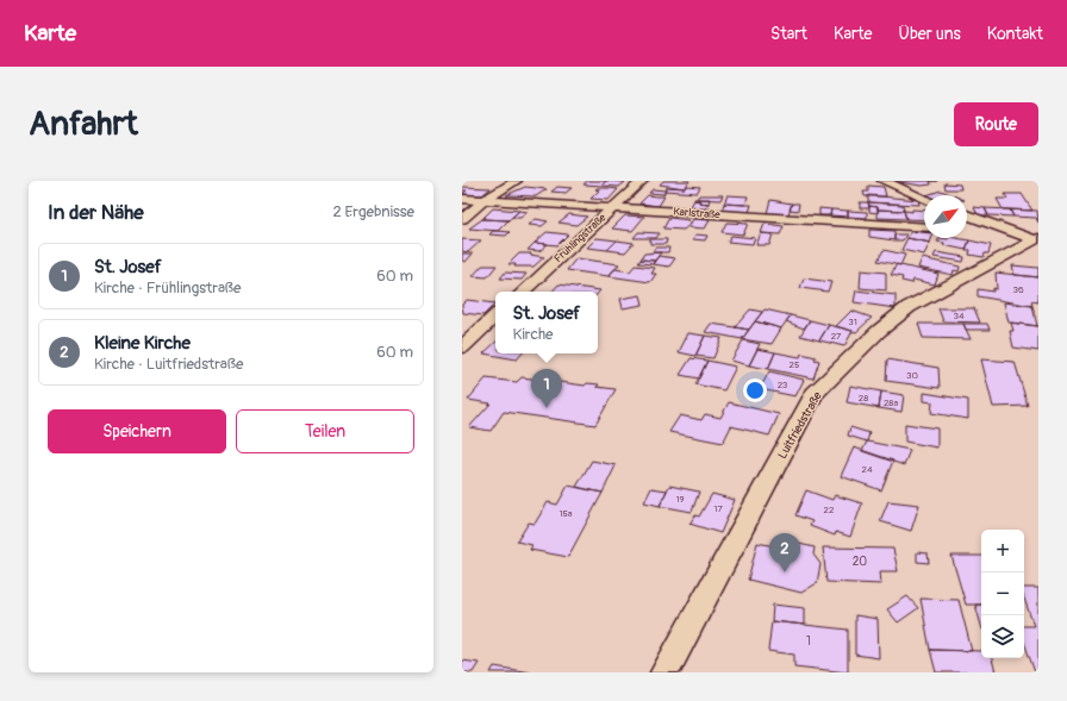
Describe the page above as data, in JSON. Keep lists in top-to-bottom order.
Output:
{
  "streets": {
    "street": ["Karlstraße", "Frühlingstraße", "Luitfriedstraße"]
  },
  "crossings": [
    ["Karlstraße", "Frühlingstraße"]
  ],
  "house_numbers": [
    "36",
    "34",
    "31",
    "27",
    "25",
    "30",
    "23",
    "28",
    "28a",
    "24",
    "19",
    "17",
    "22",
    "15a",
    "20",
    "1"
  ],
  "north": "top right",
  "page": {
    "header": "Karte",
    "nav": [
      "Start",
      "Karte",
      "Über uns",
      "Kontakt"
    ],
    "buttons": [
      "Route",
      ["Speichern", "Teilen"]
    ],
    "title": "Anfahrt",
    "heading": ["In der Nähe", "2 Ergebnisse"],
    "list": [
      {
        "mark": "1",
        "name": "St. Josef",
        "note": "Kirche · Frühlingstraße",
        "value": "60 m"
      },
      {
        "mark": "2",
        "name": "Kleine Kirche",
        "note": "Kirche · Luitfriedstraße",
        "value": "60 m"
      }
    ],
    "popup": ["St. Josef", "Kirche"],
    "pins": ["1", "2"],
    "map_buttons": ["+", "−"]
  }
}
